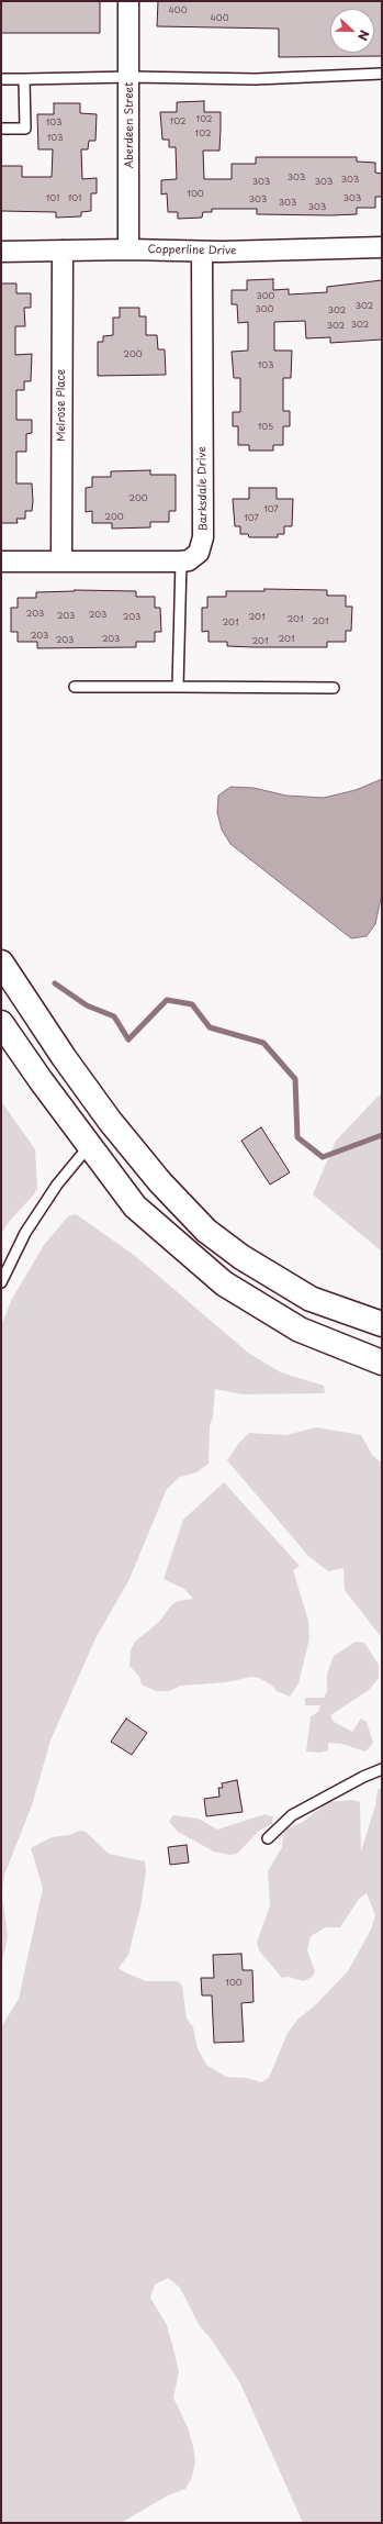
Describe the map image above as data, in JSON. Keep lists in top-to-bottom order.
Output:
{
  "streets": {
    "street": [
      "Aberdeen Street",
      "Copperline Drive",
      "Melrose Place",
      "Barksdale Drive"
    ]
  },
  "crossings": [
    ["Aberdeen Street", "Copperline Drive"],
    ["Copperline Drive", "Melrose Place"],
    ["Copperline Drive", "Barksdale Drive"]
  ],
  "house_numbers": [
    "400",
    "400",
    "102",
    "102",
    "103",
    "102",
    "103",
    "303",
    "303",
    "303",
    "303",
    "100",
    "101",
    "101",
    "303",
    "303",
    "303",
    "303",
    "300",
    "302",
    "300",
    "302",
    "302",
    "302",
    "200",
    "103",
    "105",
    "200",
    "107",
    "200",
    "107",
    "203",
    "203",
    "203",
    "203",
    "201",
    "201",
    "201",
    "201",
    "203",
    "203",
    "201",
    "203",
    "201",
    "100"
  ],
  "north": "right"
}
